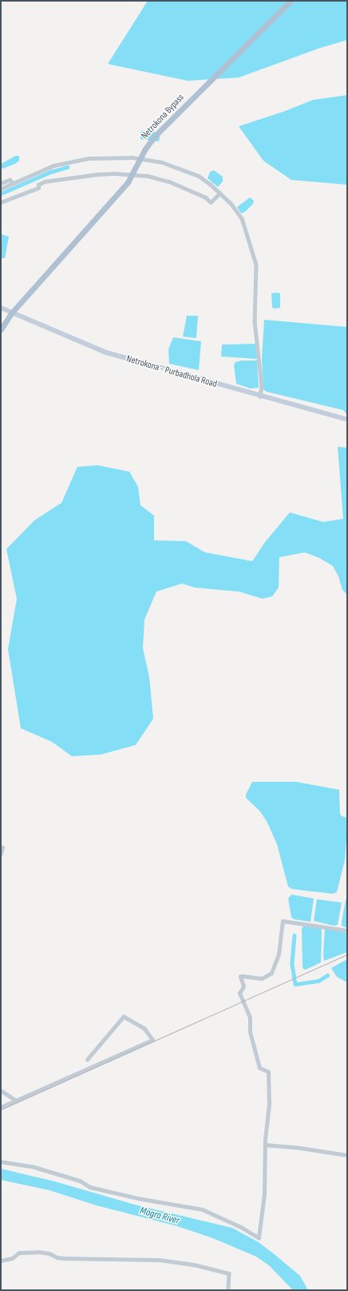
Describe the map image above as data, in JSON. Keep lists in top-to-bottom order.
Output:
{
  "streets": {
    "main road": ["Netrokona Bypass", "Netrokona - Purbadhola Road"]
  },
  "crossings": [
    ["Netrokona Bypass", "Netrokona - Purbadhola Road"]
  ],
  "water": ["Mogra River"]
}
